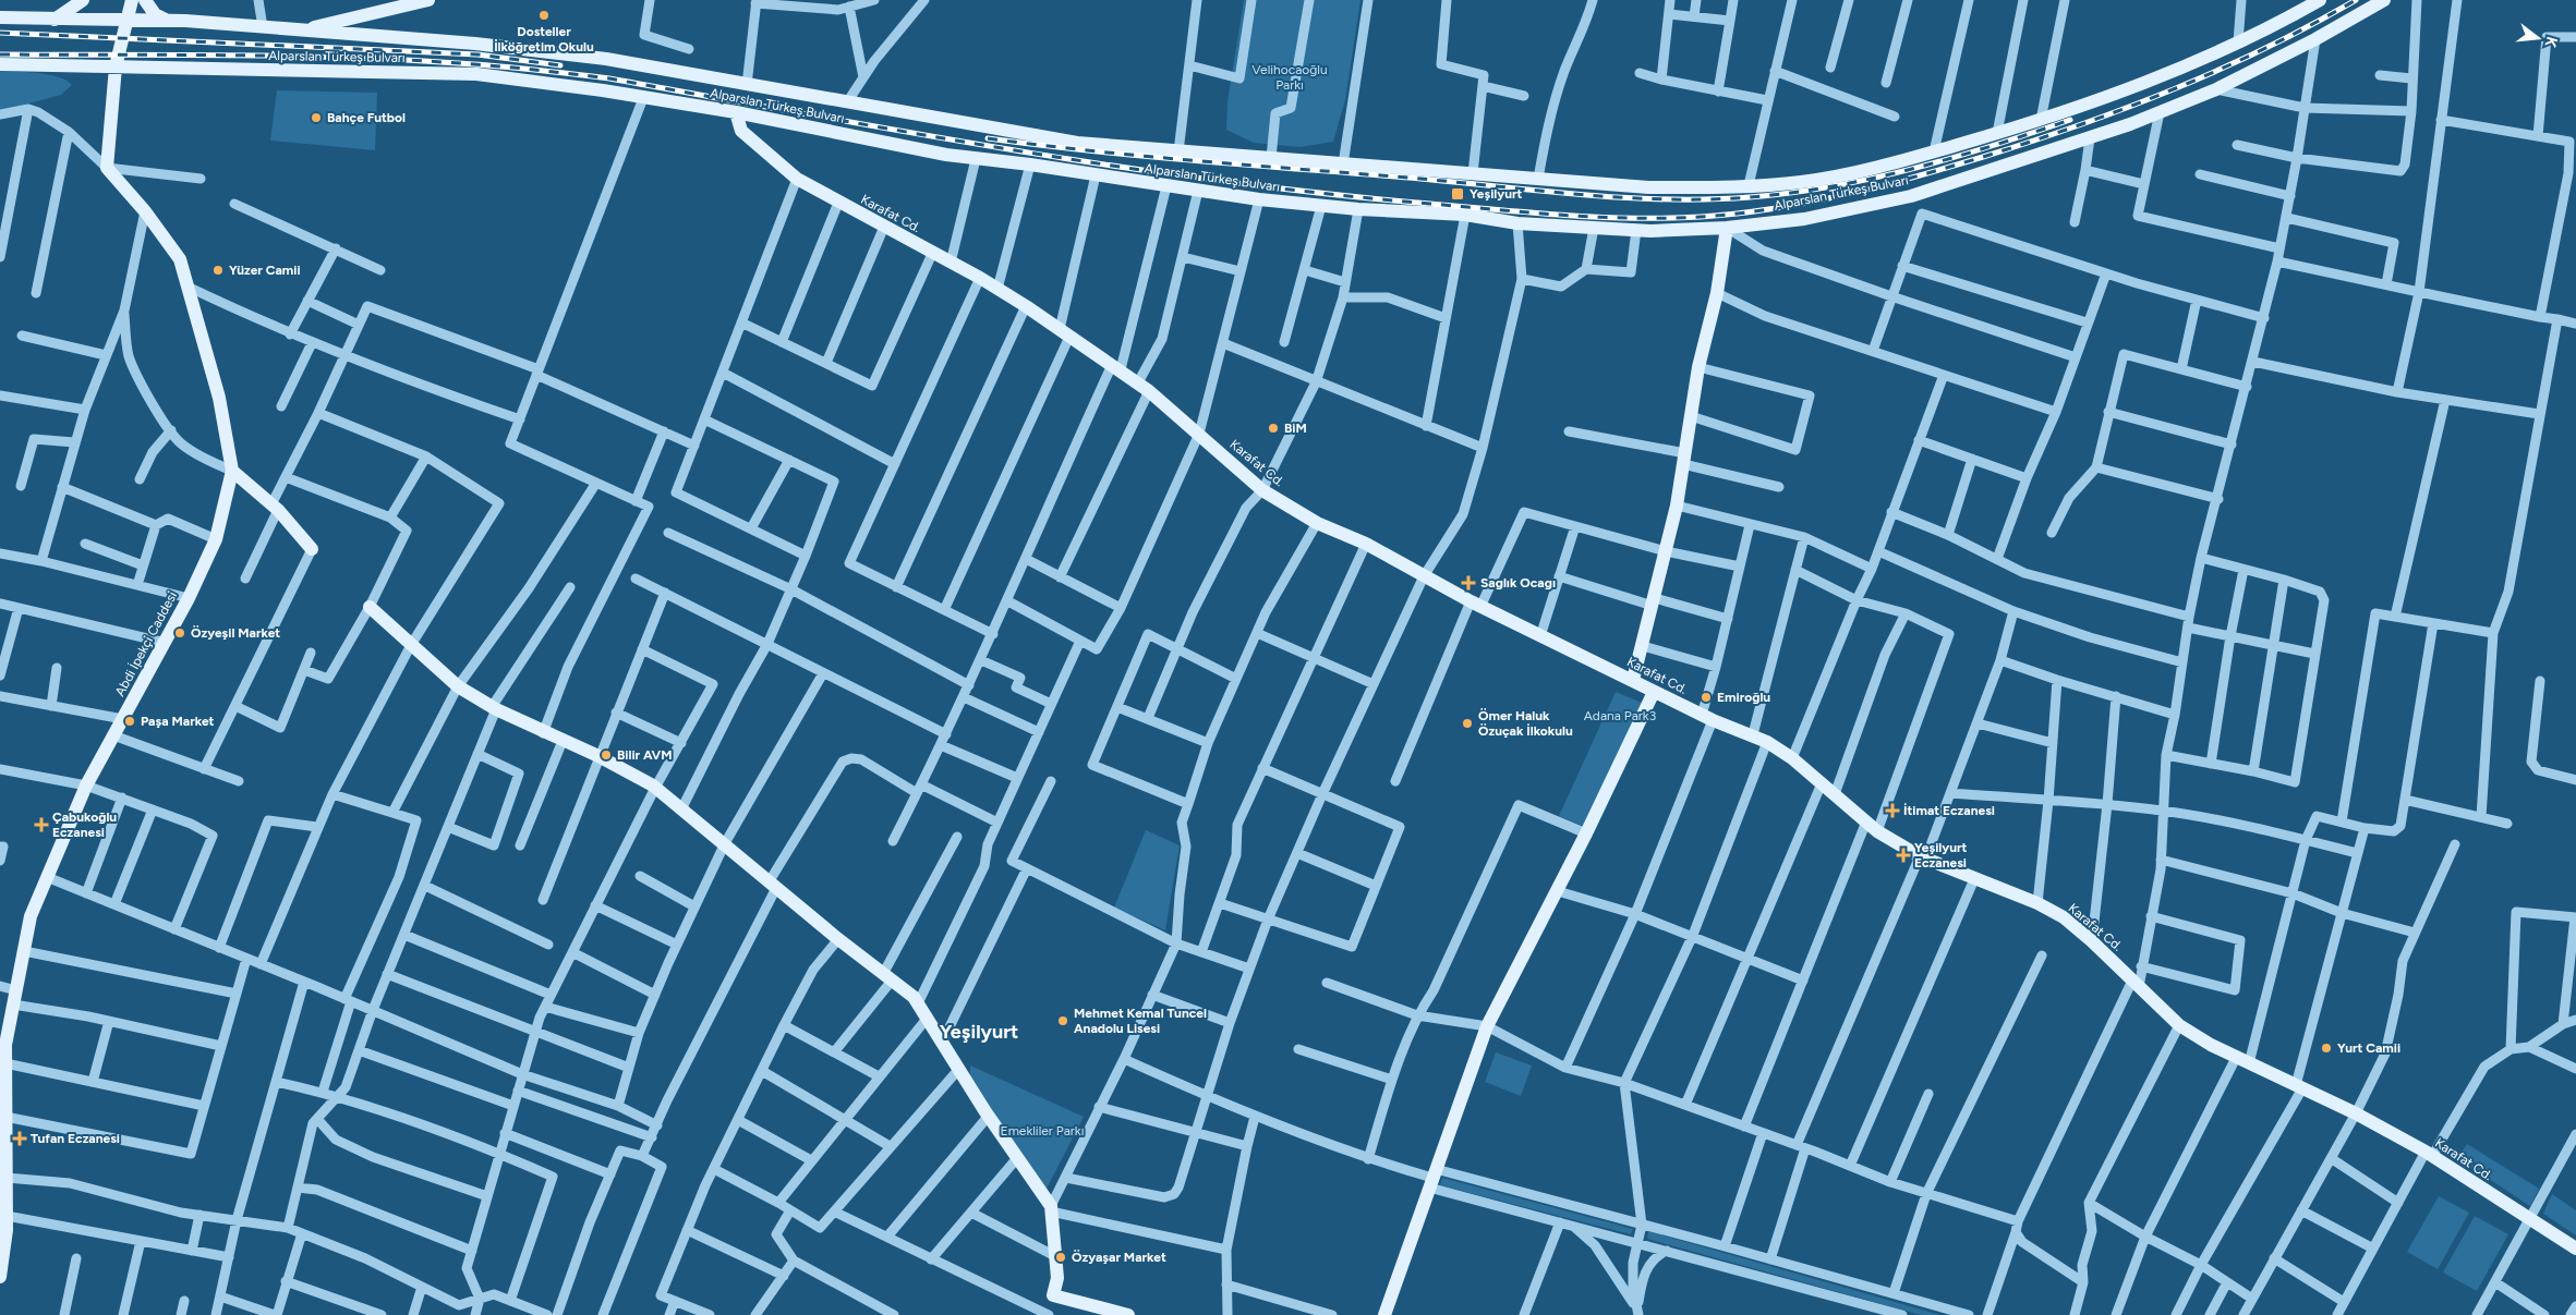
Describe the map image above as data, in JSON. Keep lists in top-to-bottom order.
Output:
{
  "streets": {
    "main road": ["Alparslan Türkeş Bulvarı", "Karafat Cd.", "Abdi İpekçi Caddesi"]
  },
  "crossings": [
    ["Alparslan Türkeş Bulvarı", "Karafat Cd."]
  ],
  "districts": ["Yeşilyurt"],
  "parks": ["Velihocaoğlu Parkı", "Adana Park3", "Emekliler Parkı"],
  "places": {
    "other": [
      "Dosteller İlköğretim Okulu",
      "Bahçe Futbol",
      "Yüzer Camii",
      "BiM",
      "Özyeşil Market",
      "Emiroğlu",
      "Paşa Market",
      "Ömer Haluk Özuçak İlkokulu",
      "Bilir AVM",
      "Mehmet Kemal Tuncel Anadolu Lisesi",
      "Yurt Camii",
      "Özyaşar Market"
    ],
    "transit": ["Yeşilyurt"],
    "health": [
      "Saglık Ocagı",
      "İtimat Eczanesi",
      "Çabukoğlu Eczanesi",
      "Yeşilyurt Eczanesi",
      "Tufan Eczanesi"
    ]
  },
  "north": "right"
}
